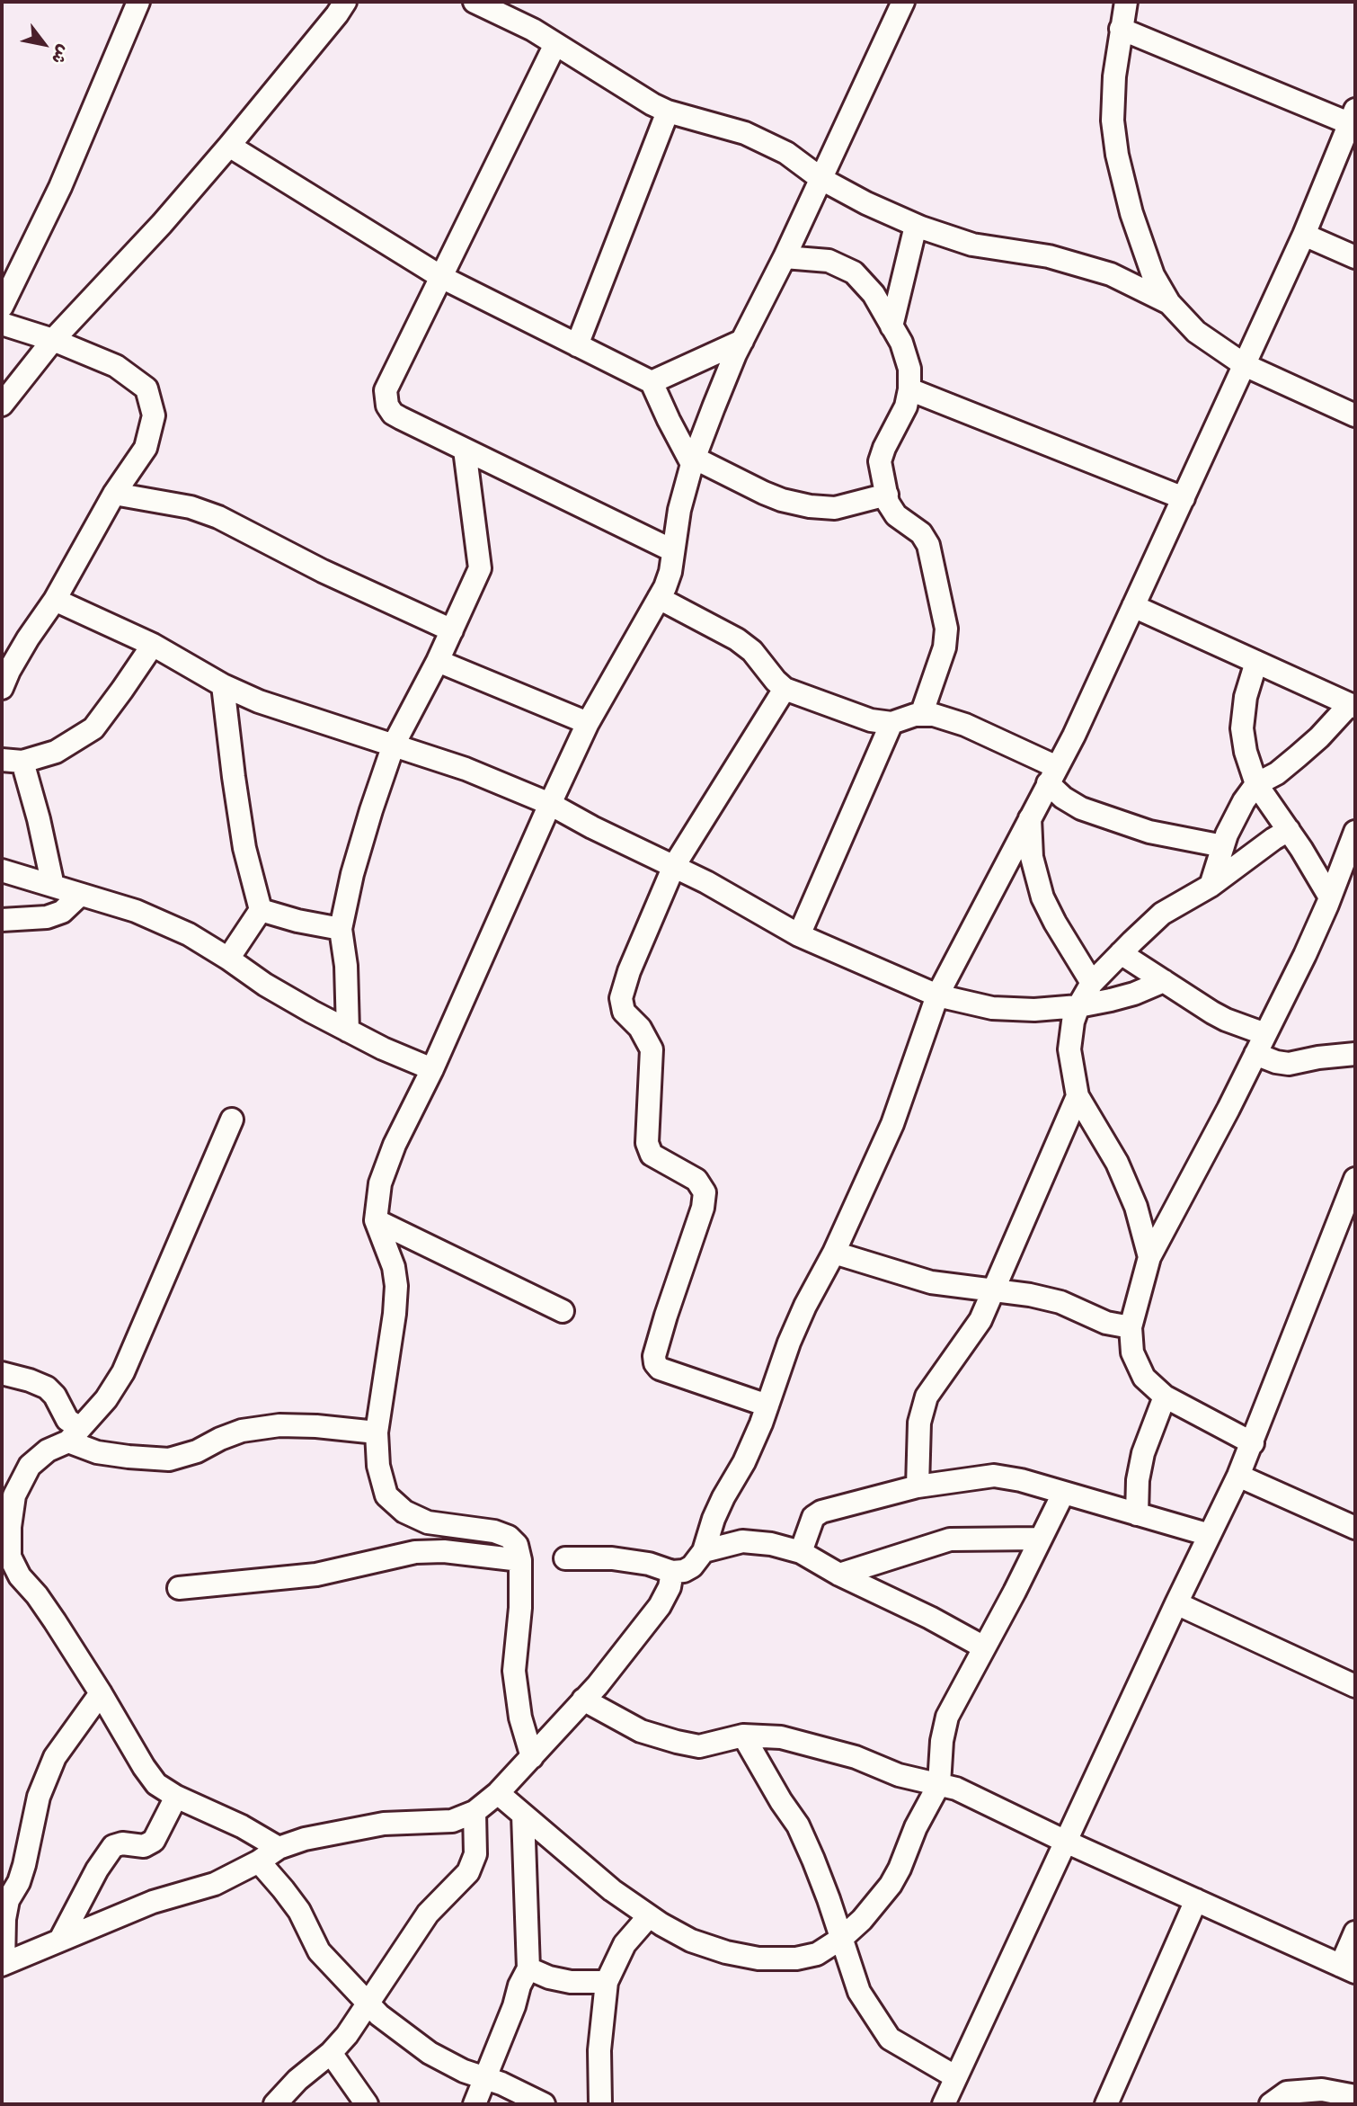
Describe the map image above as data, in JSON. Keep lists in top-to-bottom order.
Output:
{
  "north": "bottom right"
}
